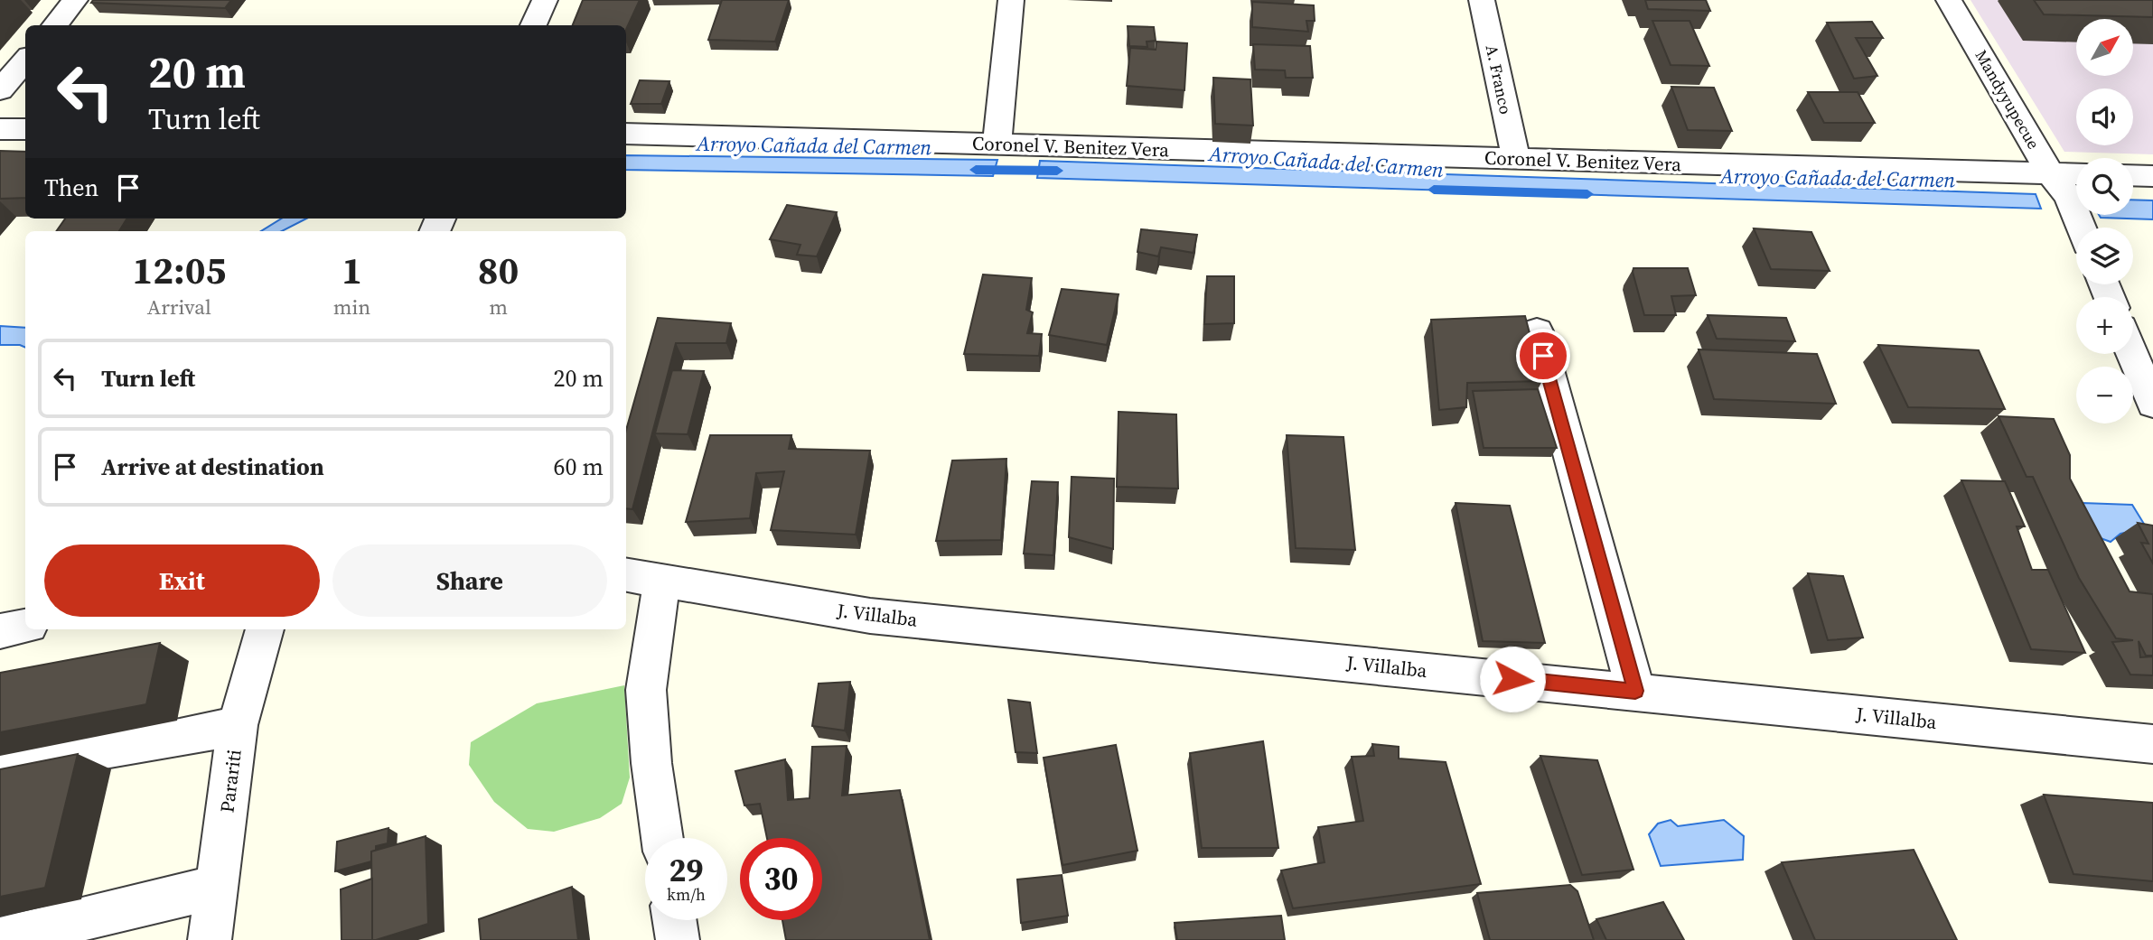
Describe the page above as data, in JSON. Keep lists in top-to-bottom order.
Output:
{
  "streets": {
    "street": [
      "A. Franco",
      "Mandyyupecue",
      "Coronel V. Benitez Vera",
      "J. Villalba",
      "Parariti"
    ]
  },
  "crossings": [
    ["A. Franco", "Coronel V. Benitez Vera"],
    ["Mandyyupecue", "Coronel V. Benitez Vera"]
  ],
  "water": ["Arroyo Cañada del Carmen"],
  "north": "top right",
  "page": {
    "map_buttons": ["+", "−"],
    "turn": ["20 m", "Turn left"],
    "then": "Then",
    "eta": [
      "12:05",
      "Arrival",
      "1",
      "min",
      "80",
      "m"
    ],
    "list": [
      {
        "name": "Turn left",
        "value": "20 m"
      },
      {
        "name": "Arrive at destination",
        "value": "60 m"
      }
    ],
    "buttons": ["Exit", "Share"],
    "speed": "29 km/h",
    "limit": "30"
  }
}
